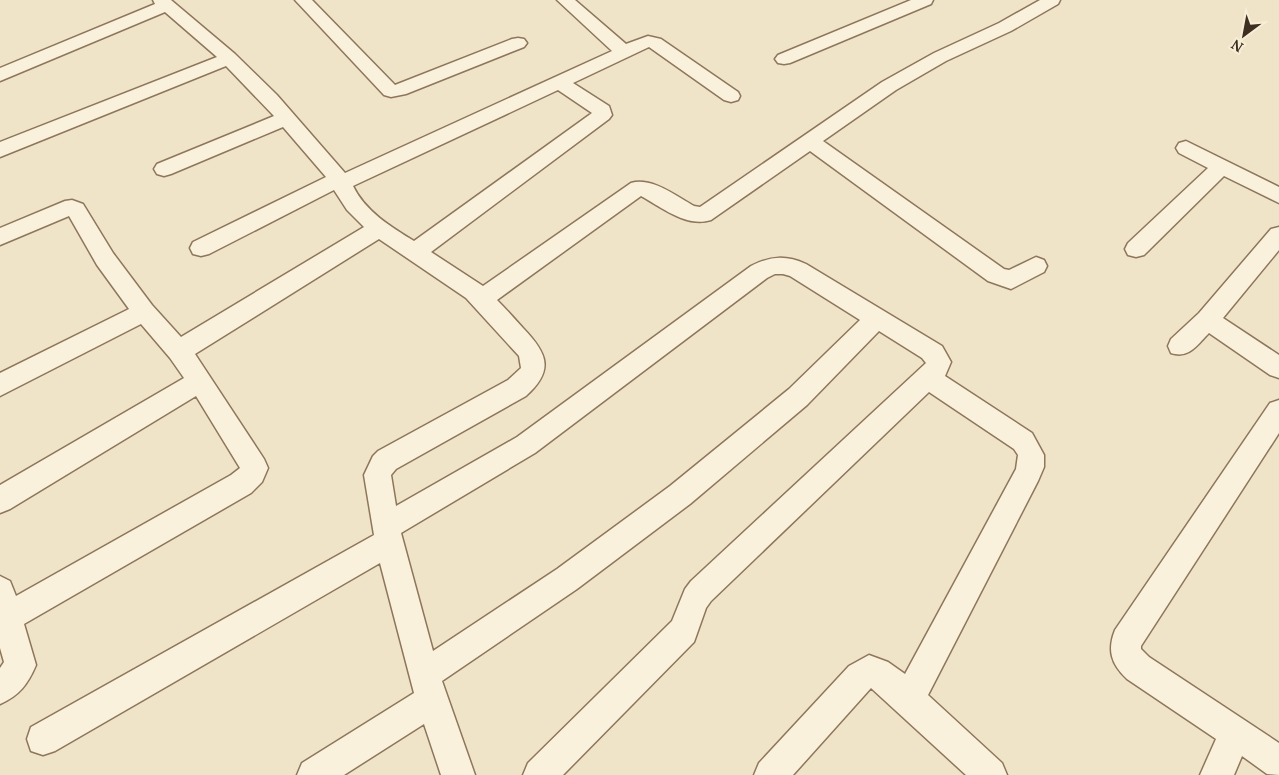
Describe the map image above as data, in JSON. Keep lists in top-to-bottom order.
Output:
{
  "north": "bottom left"
}
